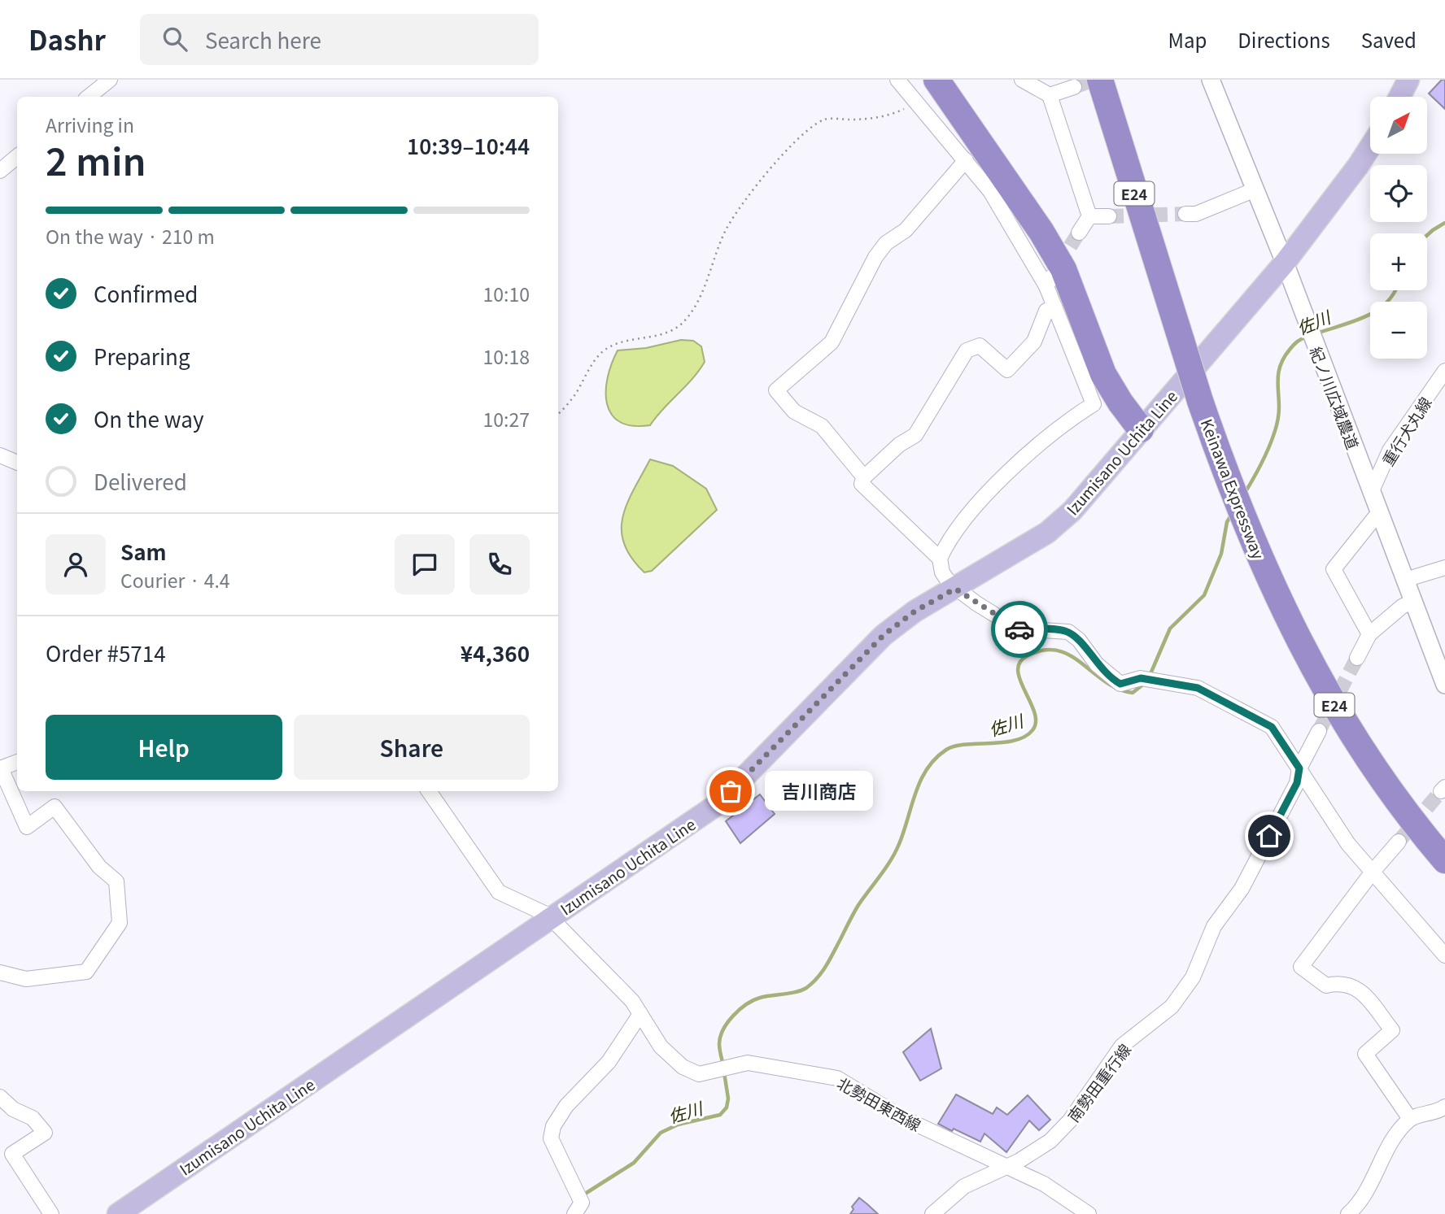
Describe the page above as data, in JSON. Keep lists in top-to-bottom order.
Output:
{
  "streets": {
    "highway": ["E24", "Keinawa Expressway"],
    "main road": ["Izumisano Uchita Line"],
    "street": [
      "紀ノ川広域農道",
      "重行犬丸線",
      "南勢田重行線",
      "北勢田東西線"
    ]
  },
  "crossings": [
    ["紀ノ川広域農道", "重行犬丸線"],
    ["紀ノ川広域農道", "Izumisano Uchita Line"],
    ["Izumisano Uchita Line", "北勢田東西線"],
    ["南勢田重行線", "北勢田東西線"]
  ],
  "water": ["佐川"],
  "places": ["吉川商店"],
  "north": "top right",
  "page": {
    "header": "Dashr",
    "search": "Search here",
    "nav": ["Map", "Directions", "Saved"],
    "map_buttons": ["+", "−"],
    "heading": ["2 min", "Arriving in", "10:39–10:44"],
    "panel": [
      "Sam",
      "Courier · 4.4",
      "Order #5714",
      "¥4,360"
    ],
    "bar": "On the way · 210 m",
    "list": [
      ["Confirmed", "10:10"],
      ["Preparing", "10:18"],
      ["On the way", "10:27"],
      "Delivered"
    ],
    "buttons": ["Help", "Share"],
    "bubble": "吉川商店"
  }
}
